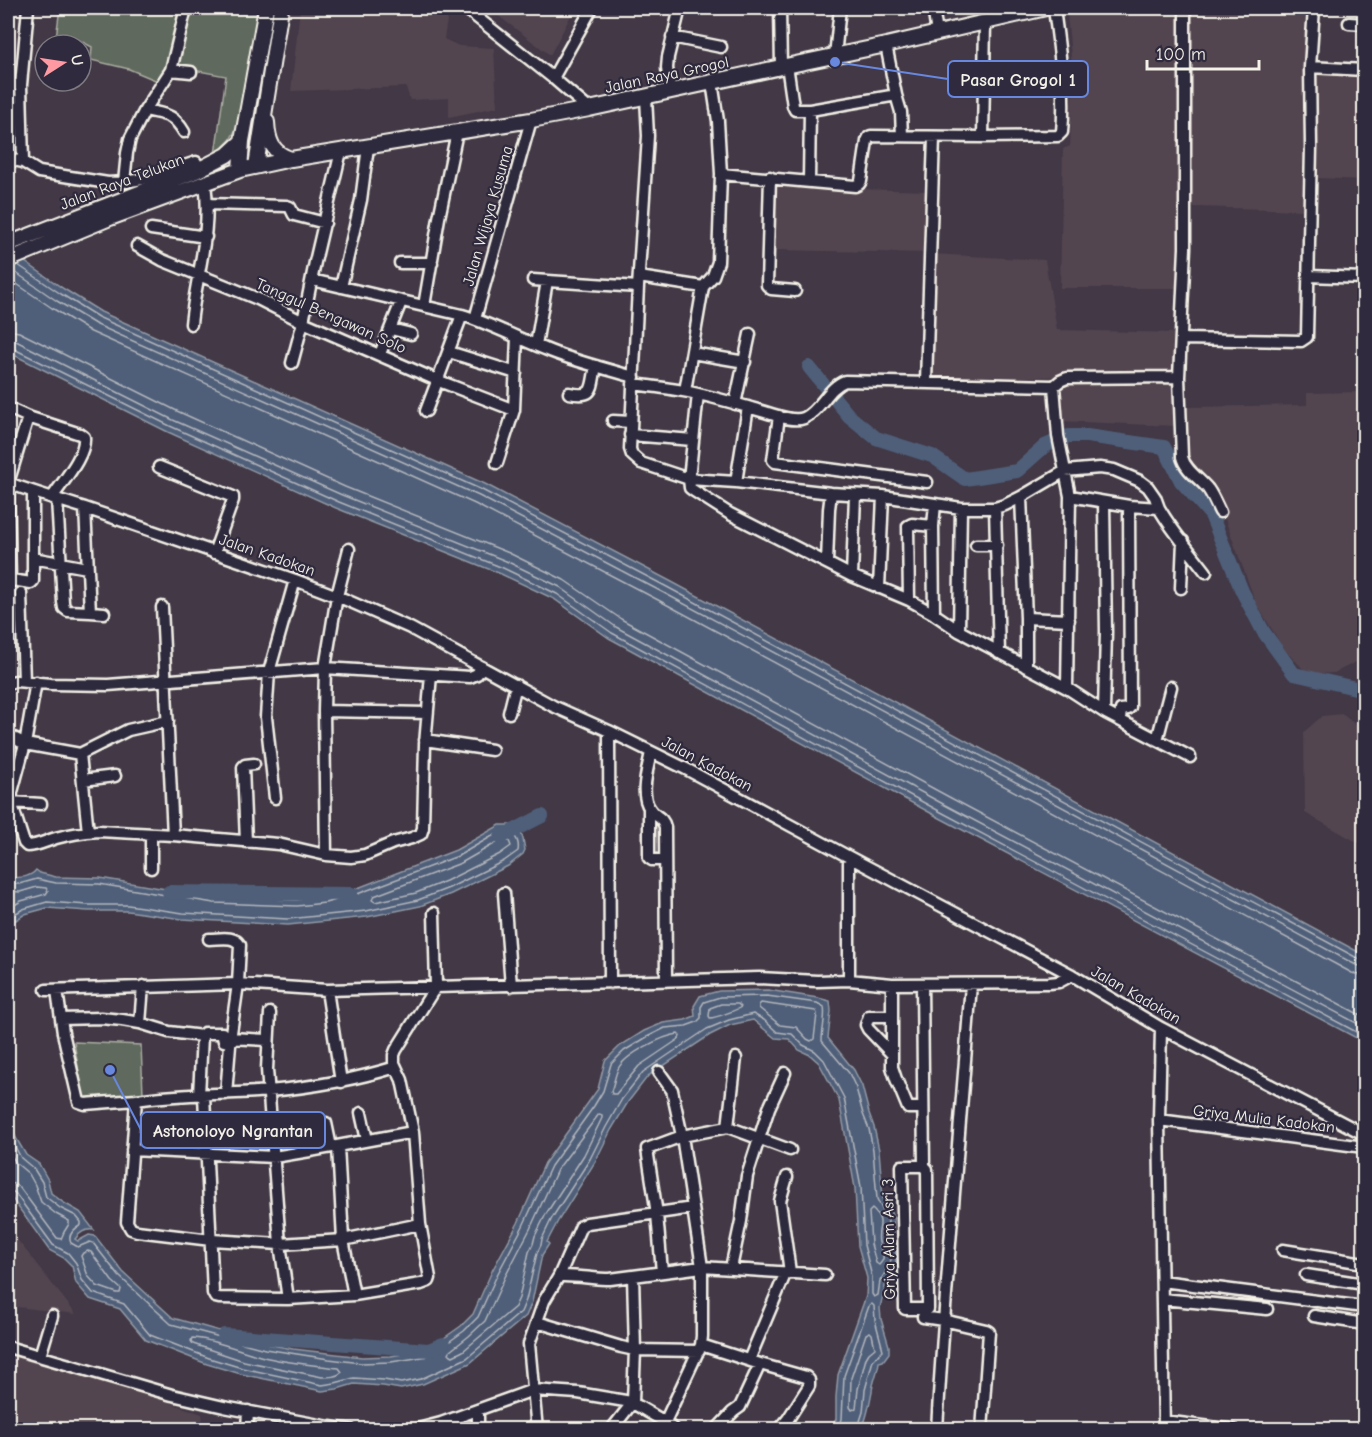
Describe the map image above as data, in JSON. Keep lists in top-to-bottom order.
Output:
{
  "streets": {
    "main road": ["Jalan Raya Grogol", "Jalan Raya Telukan"],
    "street": [
      "Jalan Wijaya Kusuma",
      "Tanggul Bengawan Solo",
      "Jalan Kadokan",
      "Griya Mulia Kadokan",
      "Griya Alam Asri 3"
    ]
  },
  "crossings": [
    ["Jalan Raya Grogol", "Jalan Raya Telukan"],
    ["Jalan Raya Grogol", "Jalan Wijaya Kusuma"]
  ],
  "places": ["Pasar Grogol 1", "Astonoloyo Ngrantan"],
  "scale_bar": "100 m",
  "north": "right"
}
